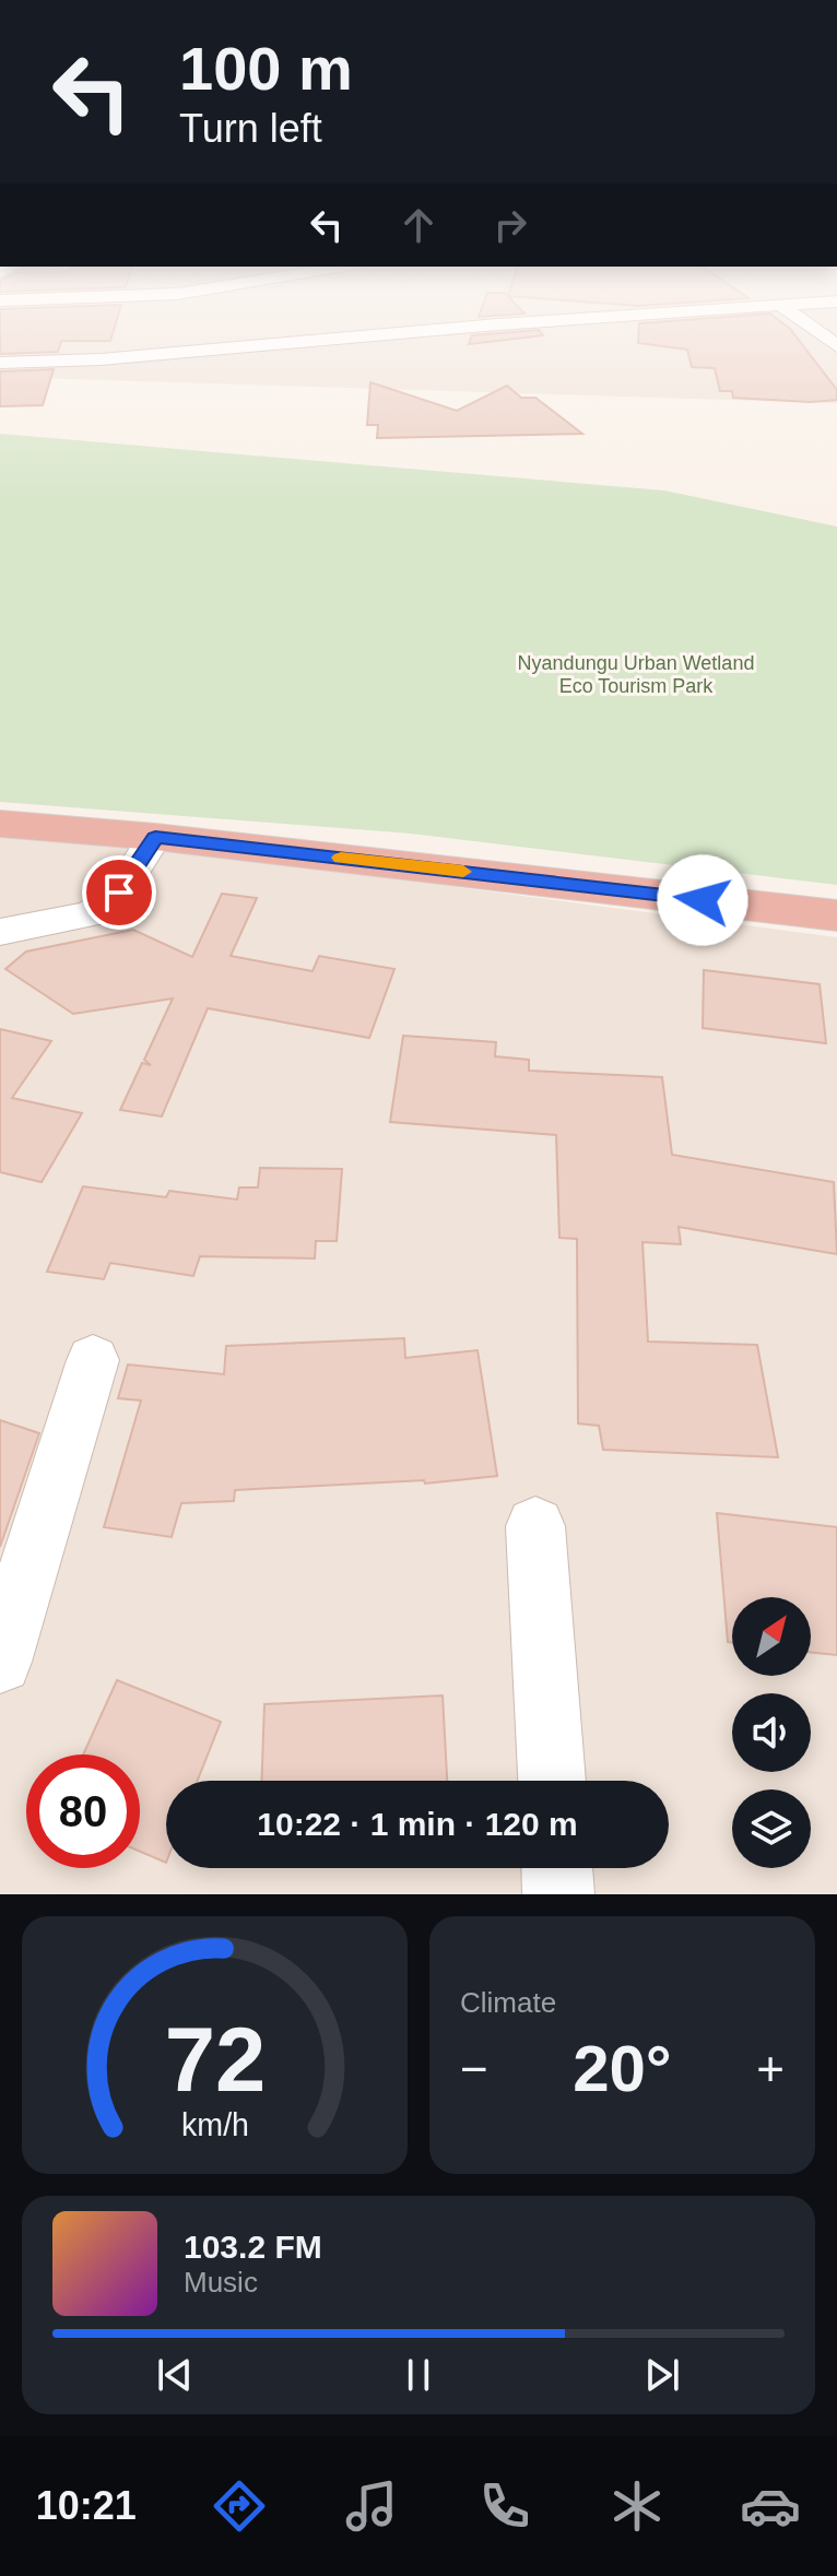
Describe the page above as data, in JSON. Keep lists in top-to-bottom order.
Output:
{
  "parks": ["Nyandungu Urban Wetland Eco Tourism Park"],
  "north": "top right",
  "page": {
    "turn": ["100 m", "Turn left"],
    "limit": "80",
    "trip": "10:22 · 1 min · 120 m",
    "tile": "Climate",
    "heat": ["−", "20°", "+"],
    "song": ["103.2 FM", "Music"],
    "tabs": "10:21",
    "gauge": ["72", "km/h"]
  }
}
